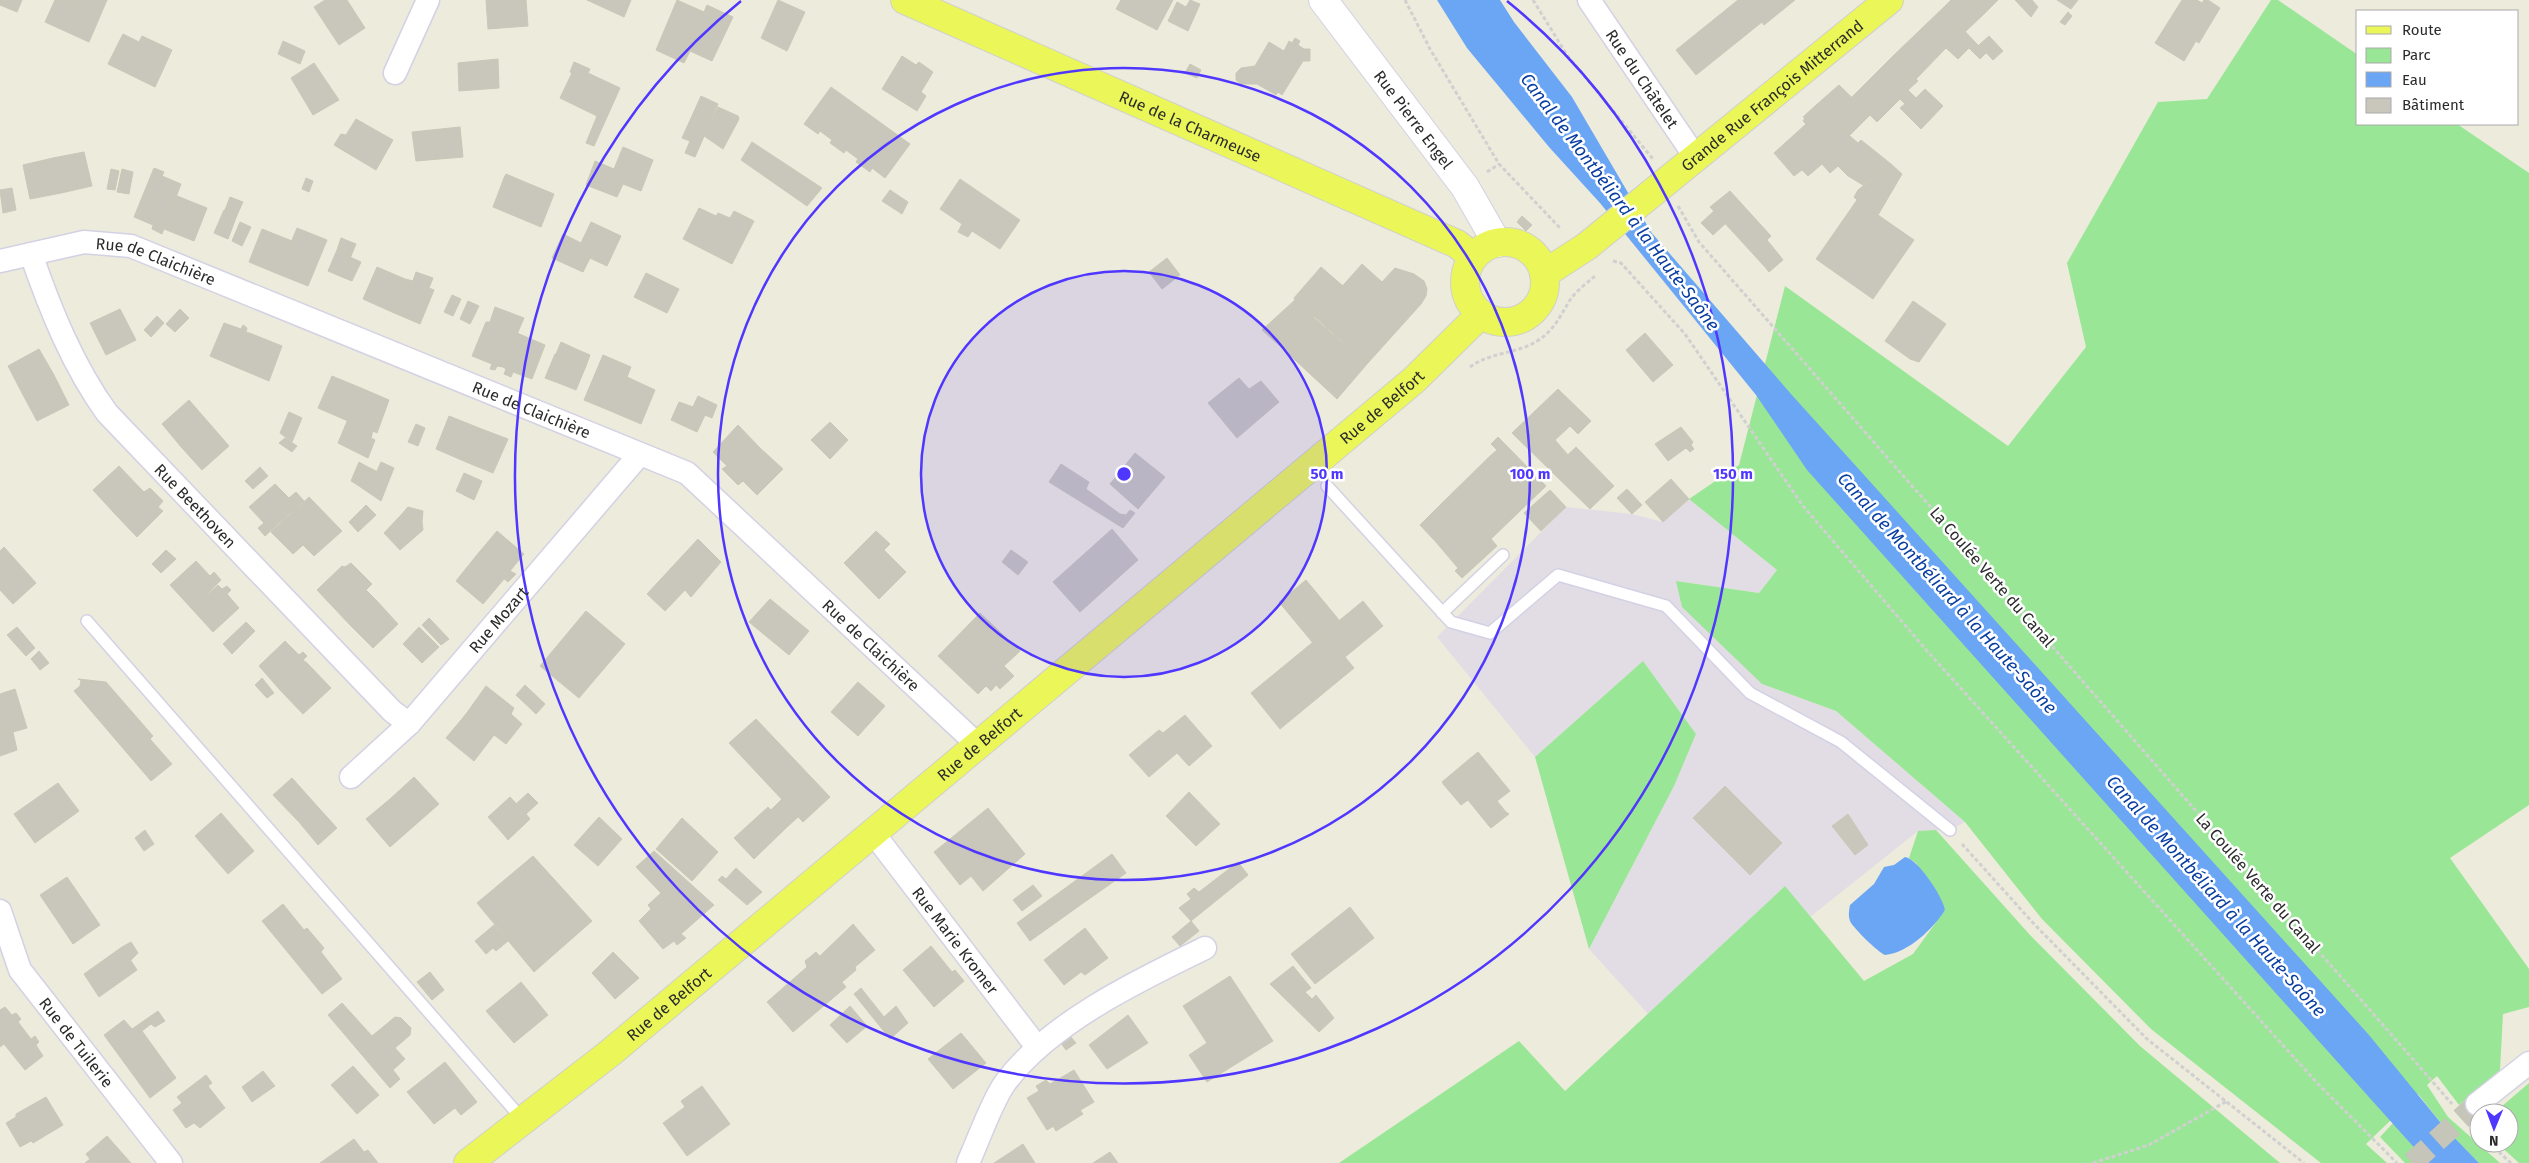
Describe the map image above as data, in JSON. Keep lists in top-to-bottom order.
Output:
{
  "streets": {
    "main road": ["Grande Rue François Mitterrand", "Rue de la Charmeuse", "Rue de Belfort"],
    "street": [
      "Rue du Châtelet",
      "Rue Pierre Engel",
      "Rue de Claichière",
      "Rue Beethoven",
      "Rue Mozart",
      "Rue Marie Kromer",
      "Rue de Tuilerie"
    ],
    "path": ["La Coulée Verte du Canal"]
  },
  "crossings": [
    ["Rue du Châtelet", "Grande Rue François Mitterrand"],
    ["Grande Rue François Mitterrand", "La Coulée Verte du Canal"],
    ["Rue Pierre Engel", "Rue de la Charmeuse"],
    ["Rue Pierre Engel", "Rue de Belfort"],
    ["Rue de la Charmeuse", "Rue de Belfort"],
    ["Rue de Claichière", "Rue de Belfort"],
    ["Rue de Claichière", "Rue Beethoven"],
    ["Rue de Claichière", "Rue Mozart"],
    ["Rue de Belfort", "Rue Marie Kromer"],
    ["Rue Beethoven", "Rue Mozart"]
  ],
  "water": ["Canal de Montbéliard à la Haute-Saône"],
  "legend": [
    "Route",
    "Parc",
    "Eau",
    "Bâtiment"
  ],
  "north": "bottom",
  "rings": ["50 m", "100 m", "150 m"]
}
